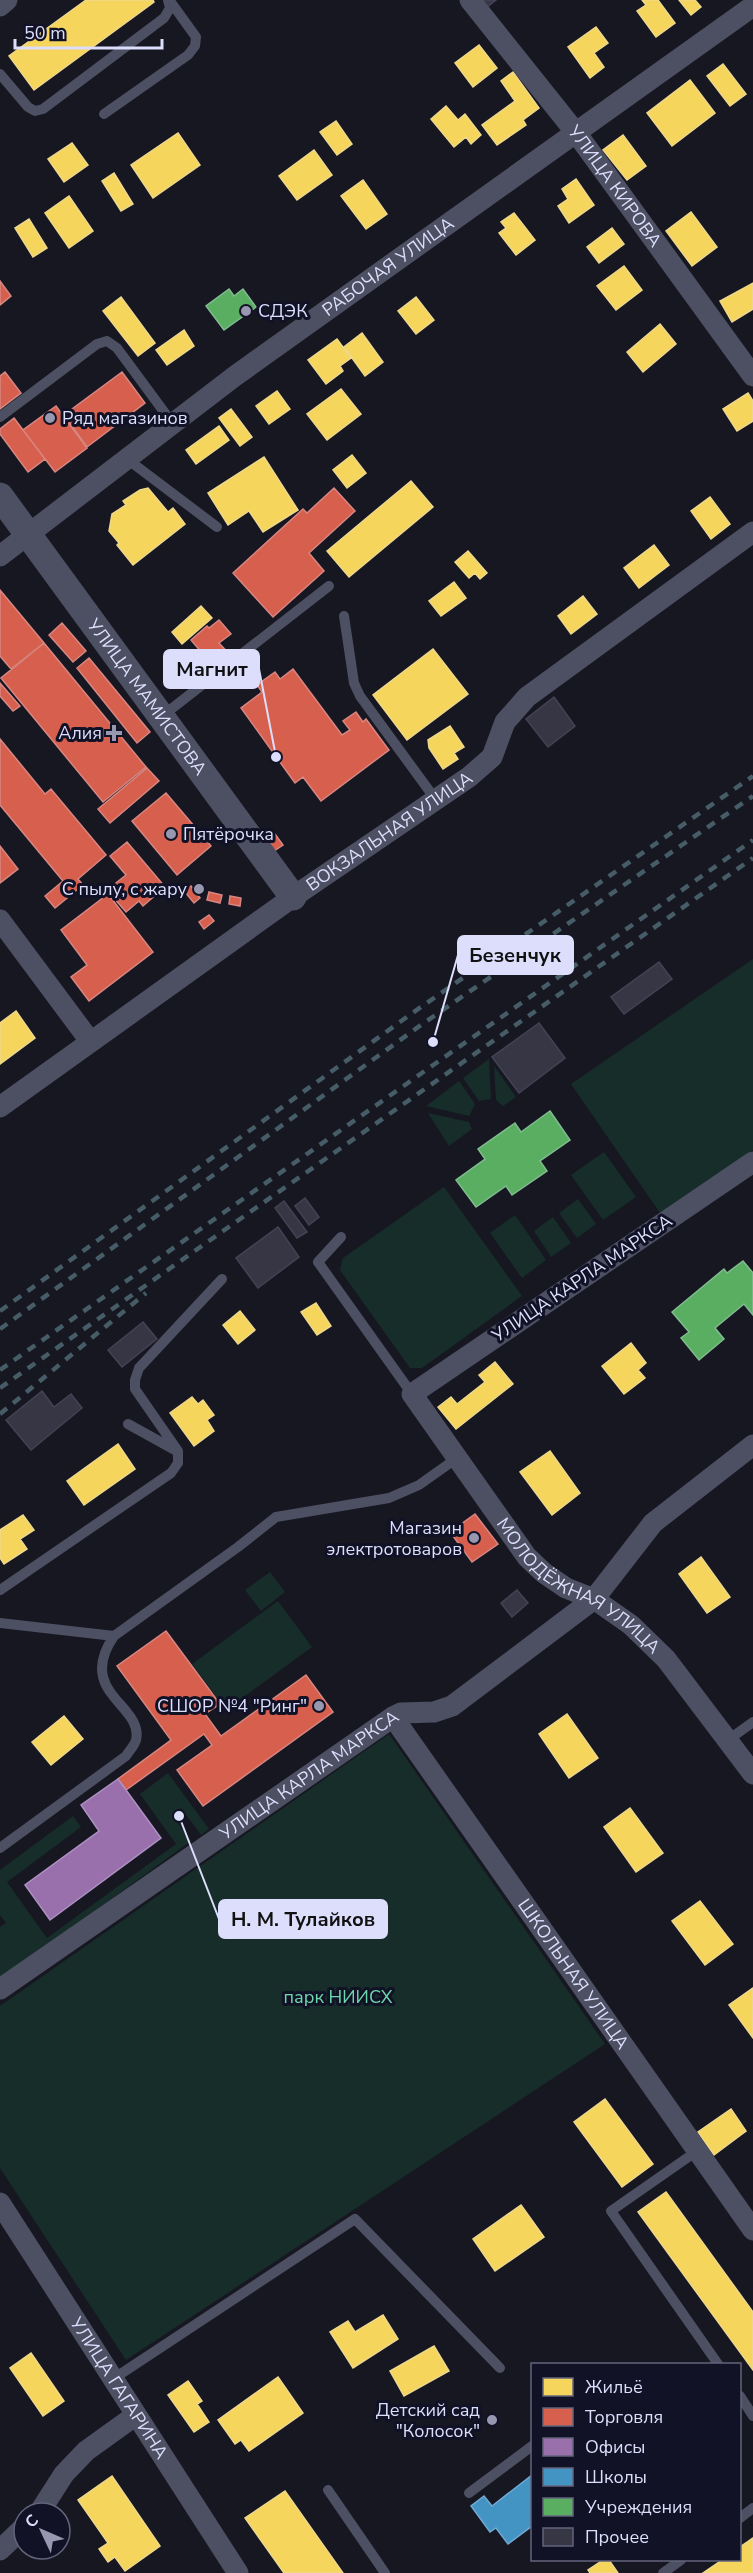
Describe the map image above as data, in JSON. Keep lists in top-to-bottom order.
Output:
{
  "streets": {
    "street": [
      "УЛИЦА КИРОВА",
      "РАБОЧАЯ УЛИЦА",
      "УЛИЦА МАМИСТОВА",
      "ВОКЗАЛЬНАЯ УЛИЦА",
      "УЛИЦА КАРЛА МАРКСА",
      "МОЛОДЁЖНАЯ УЛИЦА",
      "ШКОЛЬНАЯ УЛИЦА",
      "УЛИЦА ГАГАРИНА"
    ]
  },
  "crossings": [
    ["УЛИЦА КИРОВА", "РАБОЧАЯ УЛИЦА"],
    ["РАБОЧАЯ УЛИЦА", "УЛИЦА МАМИСТОВА"],
    ["УЛИЦА МАМИСТОВА", "ВОКЗАЛЬНАЯ УЛИЦА"],
    ["УЛИЦА КАРЛА МАРКСА", "МОЛОДЁЖНАЯ УЛИЦА"],
    ["УЛИЦА КАРЛА МАРКСА", "ШКОЛЬНАЯ УЛИЦА"]
  ],
  "parks": ["парк НИИСХ"],
  "places": {
    "other": [
      "СДЭК",
      "Ряд магазинов",
      "Магнит",
      "Пятёрочка",
      "С пылу, с жару",
      "Безенчук",
      "Магазин электротоваров",
      "СШОР №4 \"Ринг\"",
      "Н. М. Тулайков",
      "Детский сад \"Колосок\""
    ],
    "health": ["Алия"]
  },
  "legend": [
    "Жильё",
    "Торговля",
    "Офисы",
    "Школы",
    "Учреждения",
    "Прочее"
  ],
  "scale_bar": "50 m",
  "north": "top left"
}
